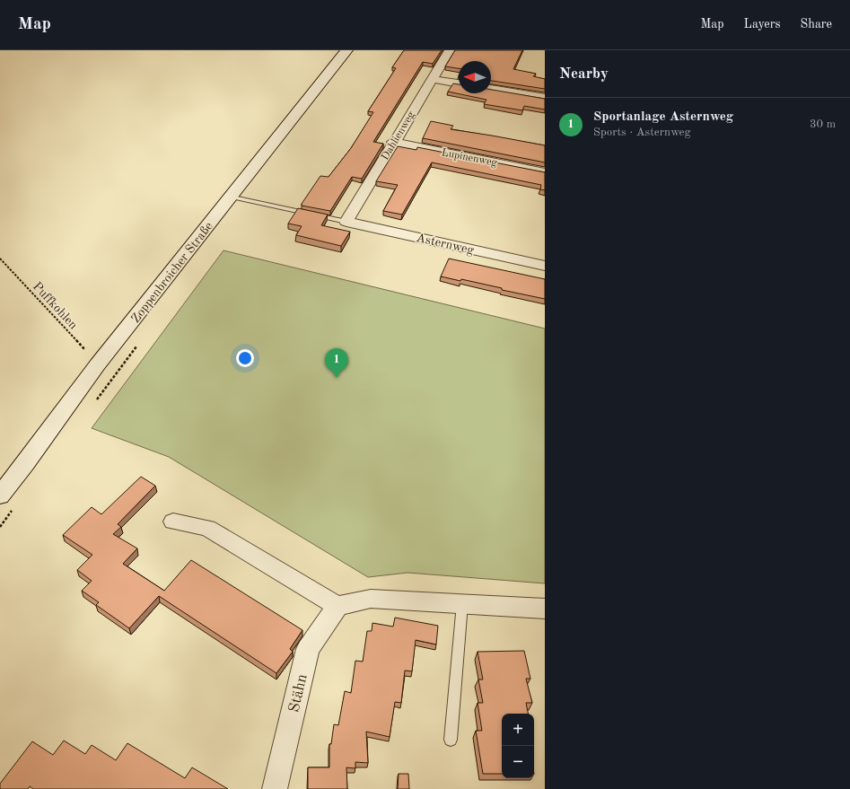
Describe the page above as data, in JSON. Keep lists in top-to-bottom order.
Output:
{
  "streets": {
    "main road": ["Zoppenbroicher Straße"],
    "street": [
      "Dahlienweg",
      "Lupinenweg",
      "Asternweg",
      "Stähn"
    ],
    "path": ["Puffkohlen"]
  },
  "crossings": [
    ["Dahlienweg", "Lupinenweg"],
    ["Dahlienweg", "Asternweg"],
    ["Zoppenbroicher Straße", "Puffkohlen"]
  ],
  "north": "left",
  "page": {
    "header": "Map",
    "nav": ["Map", "Layers", "Share"],
    "heading": "Nearby",
    "list": [
      {
        "mark": "1",
        "name": "Sportanlage Asternweg",
        "note": "Sports · Asternweg",
        "value": "30 m"
      }
    ],
    "pins": "1",
    "map_buttons": ["+", "−"]
  }
}
